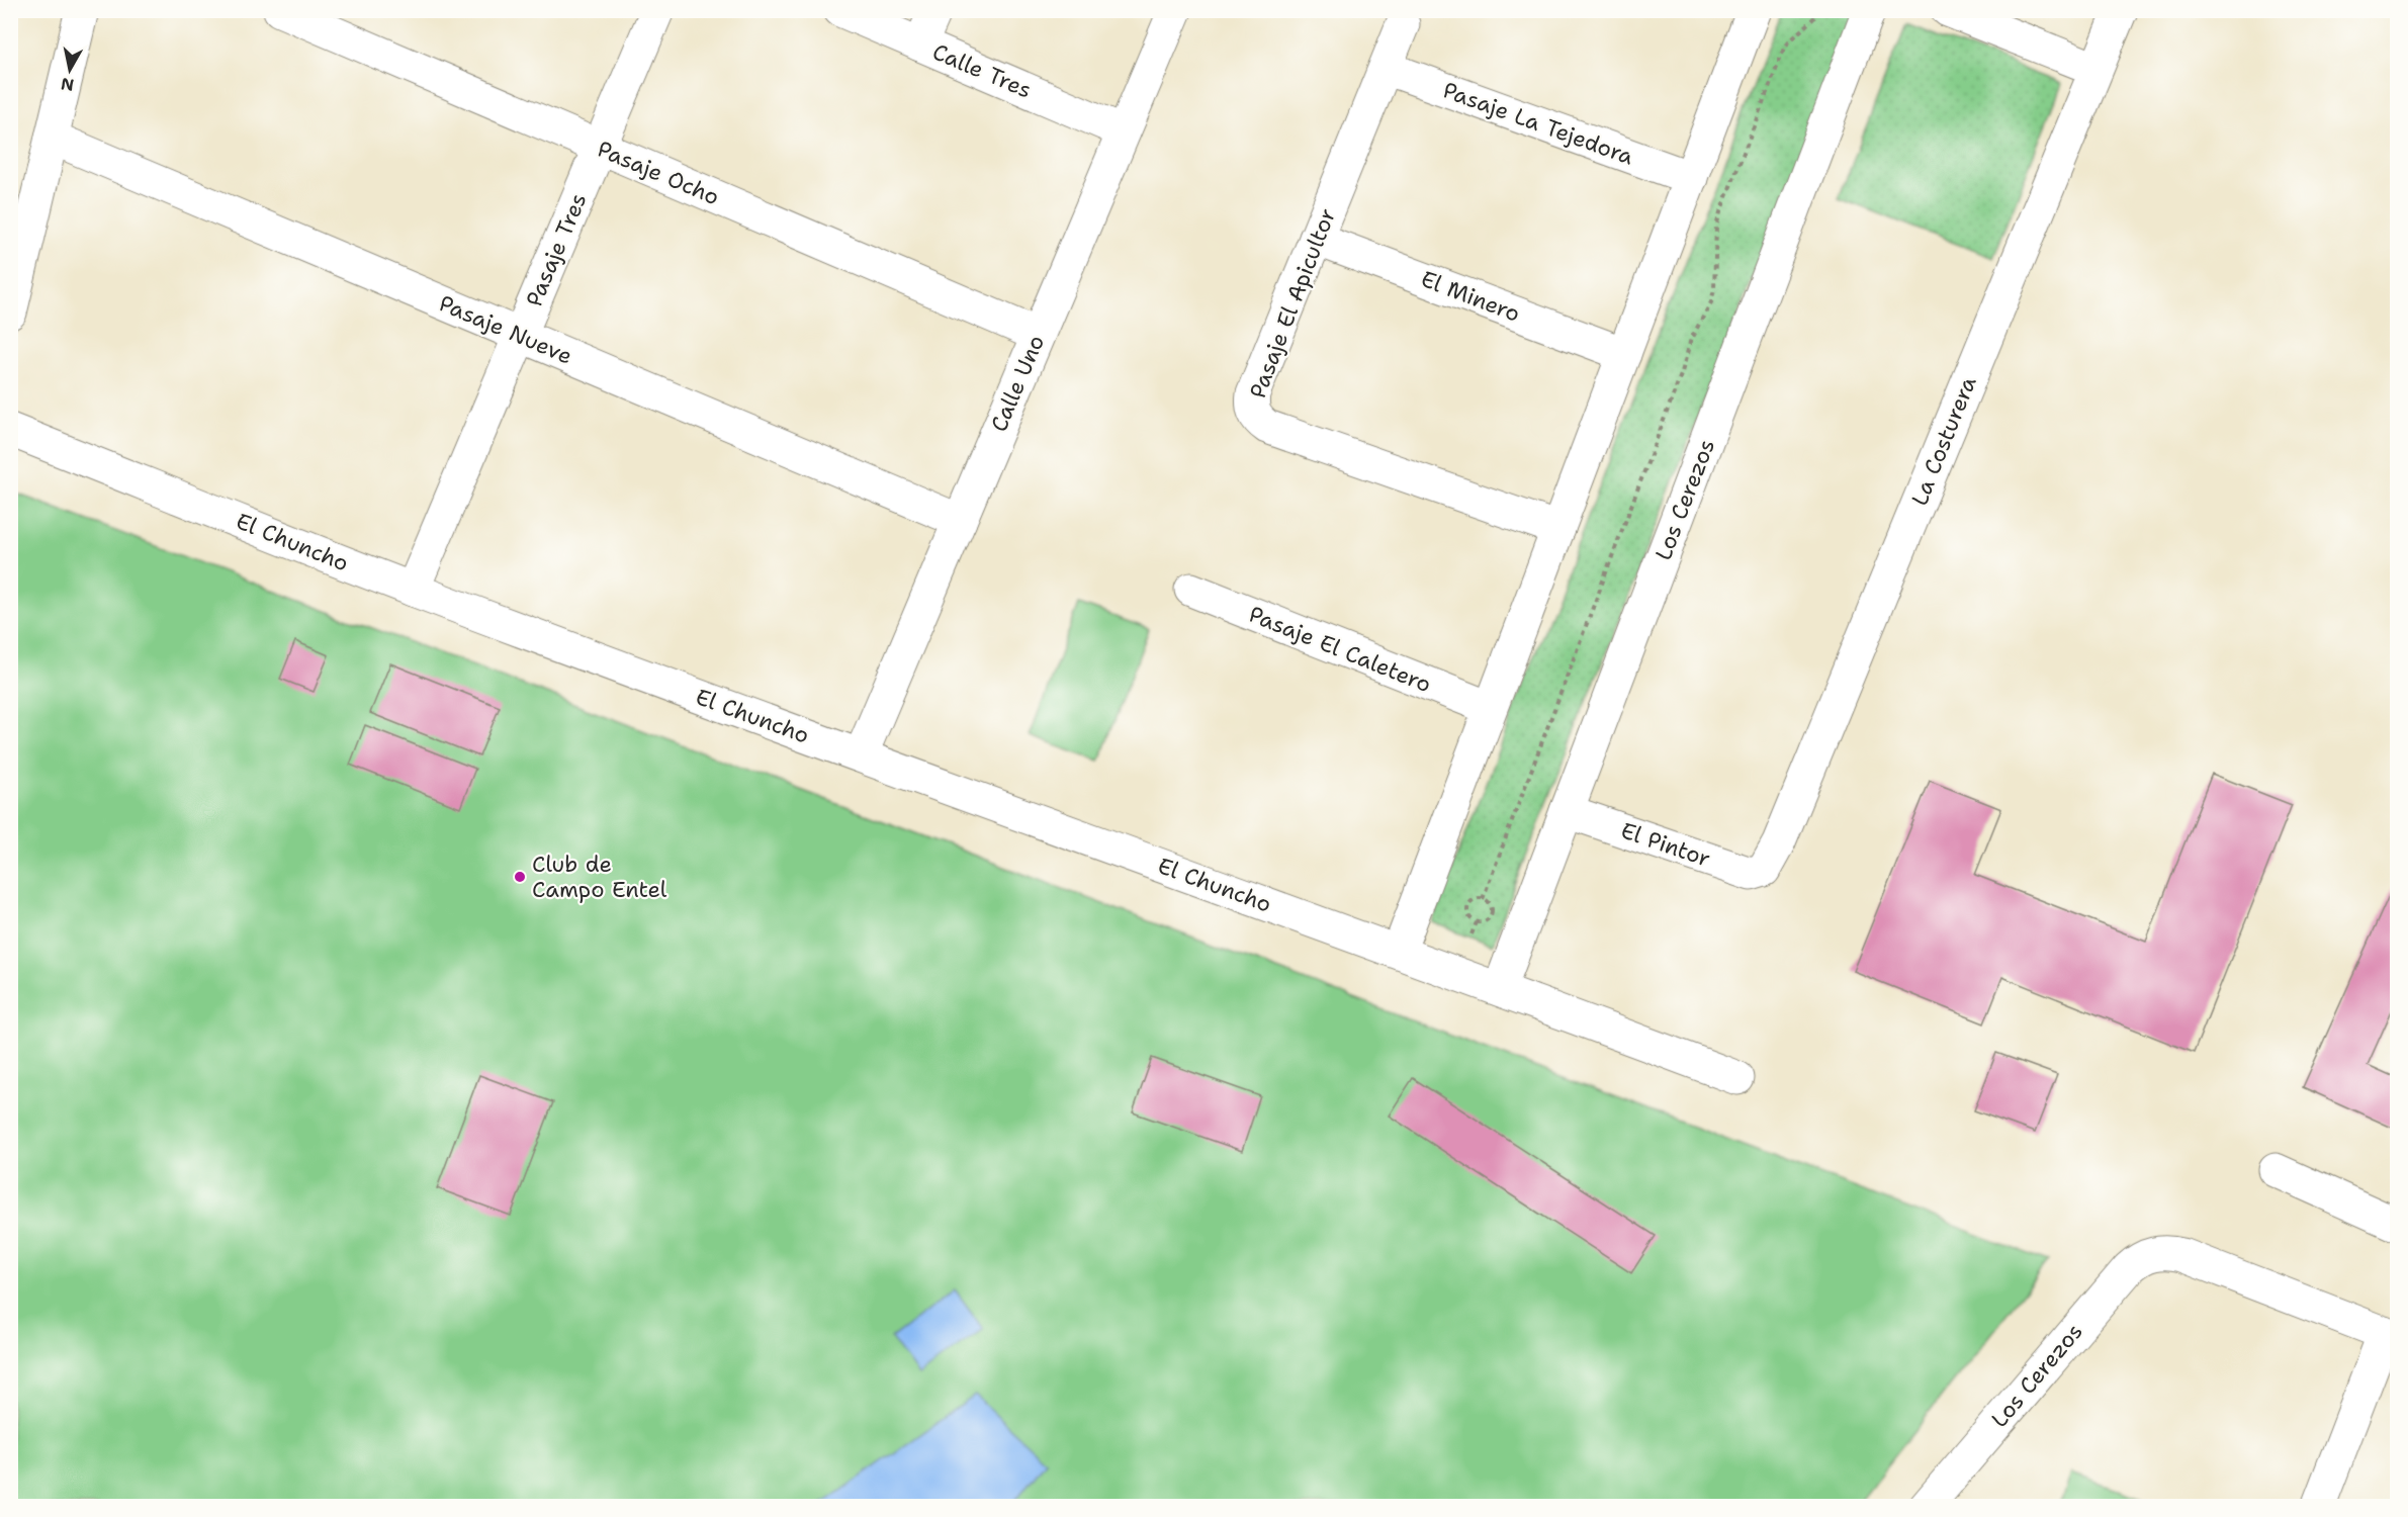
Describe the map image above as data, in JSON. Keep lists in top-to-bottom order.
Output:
{
  "streets": {
    "street": [
      "Calle Tres",
      "Pasaje La Tejedora",
      "Pasaje Ocho",
      "Pasaje Tres",
      "El Minero",
      "Pasaje El Apicultor",
      "Pasaje Nueve",
      "Calle Uno",
      "La Costurera",
      "Los Cerezos",
      "El Chuncho",
      "Pasaje El Caletero",
      "El Pintor"
    ]
  },
  "crossings": [
    ["Calle Tres", "Calle Uno"],
    ["Pasaje La Tejedora", "Pasaje El Apicultor"],
    ["Pasaje Ocho", "Pasaje Tres"],
    ["Pasaje Ocho", "Calle Uno"],
    ["Pasaje Tres", "Pasaje Nueve"],
    ["Pasaje Tres", "El Chuncho"],
    ["El Minero", "Pasaje El Apicultor"],
    ["Pasaje Nueve", "Calle Uno"],
    ["Calle Uno", "El Chuncho"],
    ["La Costurera", "El Pintor"],
    ["Los Cerezos", "El Chuncho"],
    ["Los Cerezos", "El Pintor"]
  ],
  "places": ["Club de Campo Entel"],
  "north": "bottom"
}
